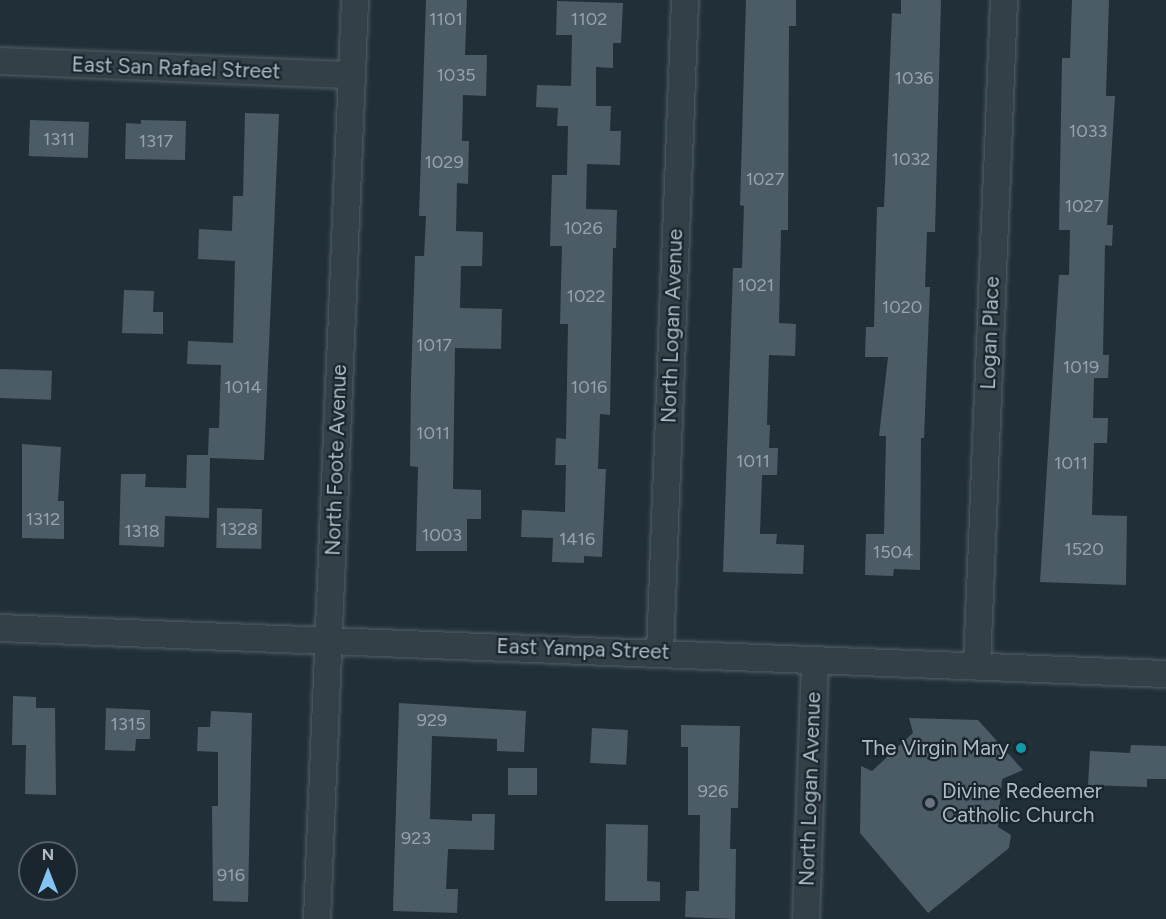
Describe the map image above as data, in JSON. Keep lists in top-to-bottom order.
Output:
{
  "streets": {
    "street": [
      "East San Rafael Street",
      "North Logan Avenue",
      "Logan Place",
      "North Foote Avenue",
      "East Yampa Street"
    ]
  },
  "crossings": [
    ["East San Rafael Street", "North Foote Avenue"],
    ["North Logan Avenue", "East Yampa Street"],
    ["Logan Place", "East Yampa Street"],
    ["North Foote Avenue", "East Yampa Street"]
  ],
  "places": ["The Virgin Mary", "Divine Redeemer Catholic Church"],
  "house_numbers": [
    "1101",
    "1102",
    "1035",
    "1036",
    "1033",
    "1311",
    "1317",
    "1032",
    "1029",
    "1027",
    "1027",
    "1026",
    "1021",
    "1022",
    "1020",
    "1017",
    "1019",
    "1014",
    "1016",
    "1011",
    "1011",
    "1011",
    "1312",
    "1328",
    "1318",
    "1003",
    "1416",
    "1520",
    "1504",
    "929",
    "1315",
    "926",
    "923",
    "916"
  ],
  "north": "top"
}
